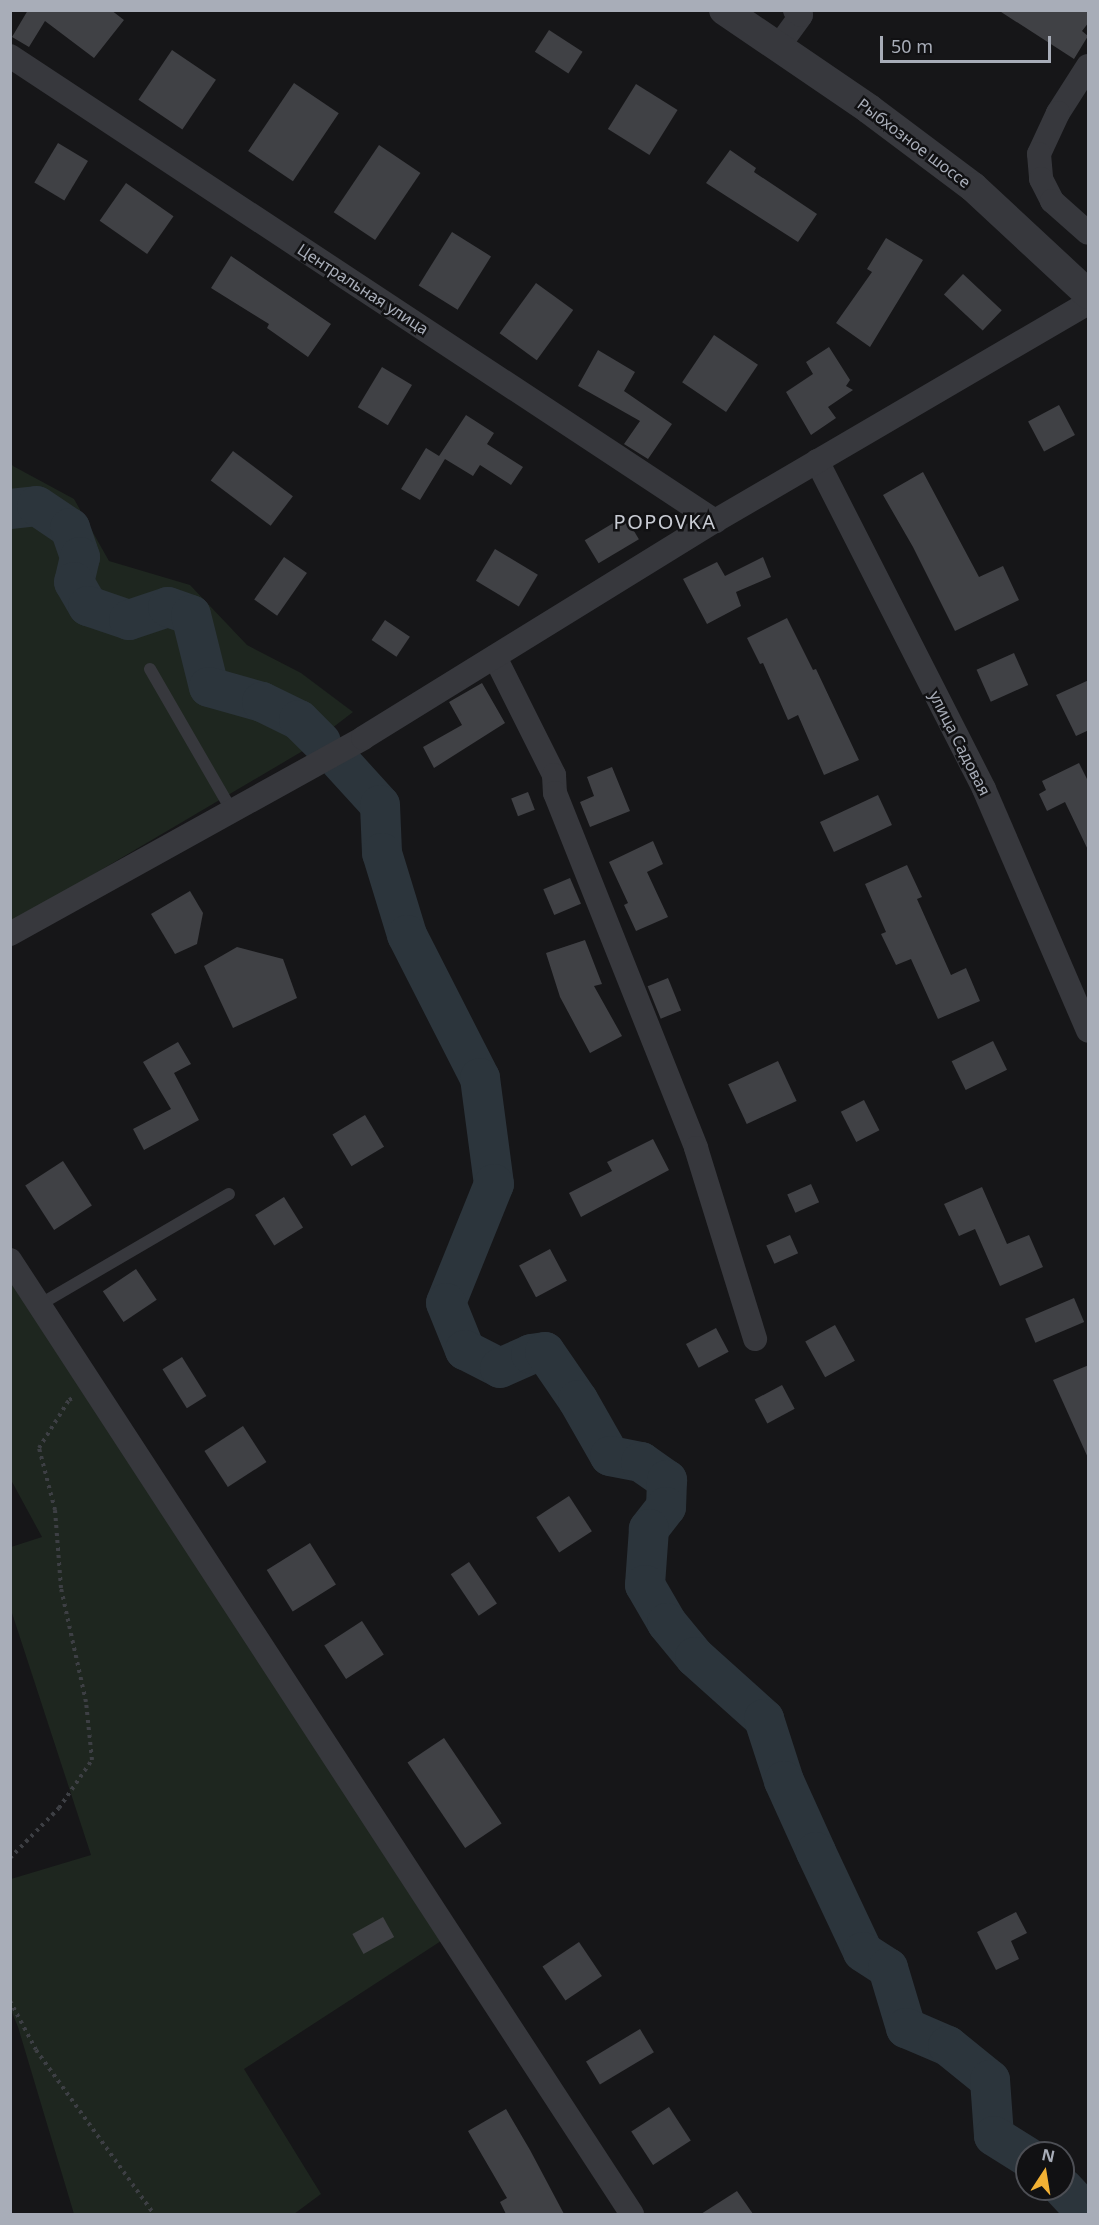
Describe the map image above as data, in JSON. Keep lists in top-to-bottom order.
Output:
{
  "streets": {
    "street": ["Рыбхозное шоссе", "Центральная улица", "улица Садовая"]
  },
  "districts": ["POPOVKA"],
  "scale_bar": "50 m",
  "north": "top"
}
